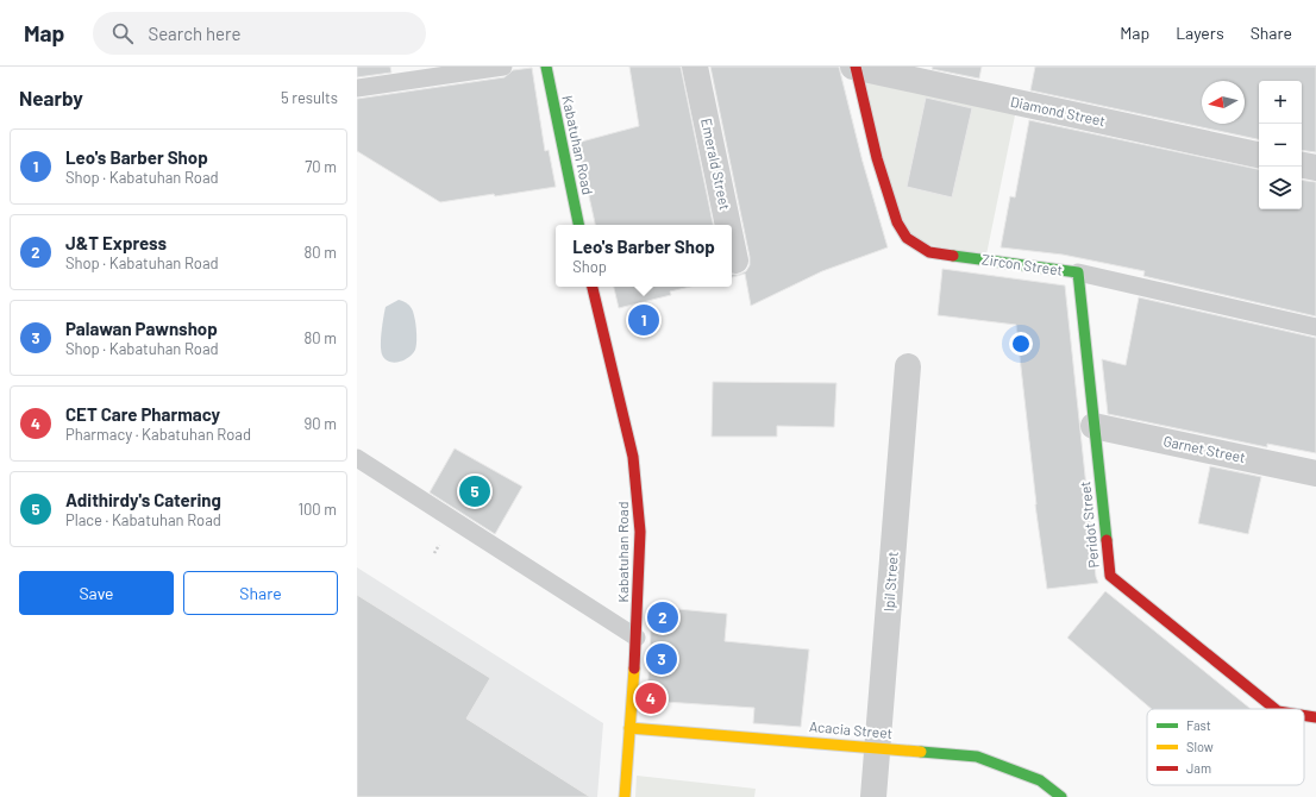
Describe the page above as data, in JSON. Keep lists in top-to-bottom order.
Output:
{
  "streets": {
    "street": [
      "Diamond Street",
      "Kabatuhan Road",
      "Emerald Street",
      "Zircon Street",
      "Garnet Street",
      "Peridot Street",
      "Ipil Street",
      "Acacia Street"
    ]
  },
  "crossings": [
    ["Diamond Street", "Zircon Street"],
    ["Kabatuhan Road", "Acacia Street"],
    ["Zircon Street", "Peridot Street"],
    ["Garnet Street", "Peridot Street"],
    ["Ipil Street", "Acacia Street"]
  ],
  "legend": ["Fast", "Slow", "Jam"],
  "north": "left",
  "page": {
    "header": "Map",
    "search": "Search here",
    "nav": ["Map", "Layers", "Share"],
    "heading": ["Nearby", "5 results"],
    "map_buttons": ["+", "−"],
    "list": [
      {
        "mark": "1",
        "name": "Leo's Barber Shop",
        "note": "Shop · Kabatuhan Road",
        "value": "70 m"
      },
      {
        "mark": "2",
        "name": "J&T Express",
        "note": "Shop · Kabatuhan Road",
        "value": "80 m"
      },
      {
        "mark": "3",
        "name": "Palawan Pawnshop",
        "note": "Shop · Kabatuhan Road",
        "value": "80 m"
      },
      {
        "mark": "4",
        "name": "CET Care Pharmacy",
        "note": "Pharmacy · Kabatuhan Road",
        "value": "90 m"
      },
      {
        "mark": "5",
        "name": "Adithirdy's Catering",
        "note": "Place · Kabatuhan Road",
        "value": "100 m"
      }
    ],
    "popup": ["Leo's Barber Shop", "Shop"],
    "pins": [
      "1",
      "5",
      "2",
      "3",
      "4"
    ],
    "buttons": ["Save", "Share"]
  }
}
